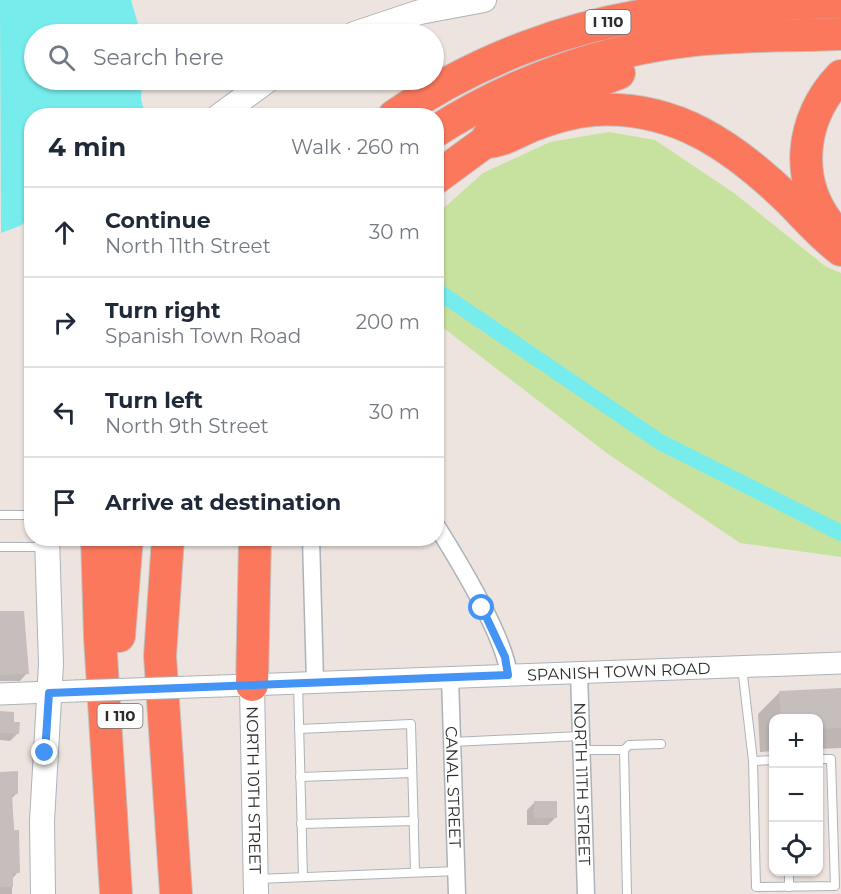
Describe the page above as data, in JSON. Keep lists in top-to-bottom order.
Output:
{
  "streets": {
    "highway": ["I 110"],
    "main road": ["NORTH 10TH STREET"],
    "street": ["SPANISH TOWN ROAD", "NORTH 11TH STREET", "CANAL STREET"]
  },
  "crossings": [
    ["I 110", "SPANISH TOWN ROAD"],
    ["SPANISH TOWN ROAD", "NORTH 11TH STREET"],
    ["SPANISH TOWN ROAD", "CANAL STREET"],
    ["SPANISH TOWN ROAD", "NORTH 10TH STREET"]
  ],
  "page": {
    "search": "Search here",
    "heading": ["4 min", "Walk · 260 m"],
    "list": [
      ["Continue", "North 11th Street", "30 m"],
      ["Turn right", "Spanish Town Road", "200 m"],
      ["Turn left", "North 9th Street", "30 m"],
      "Arrive at destination"
    ],
    "map_buttons": ["+", "−"]
  }
}
